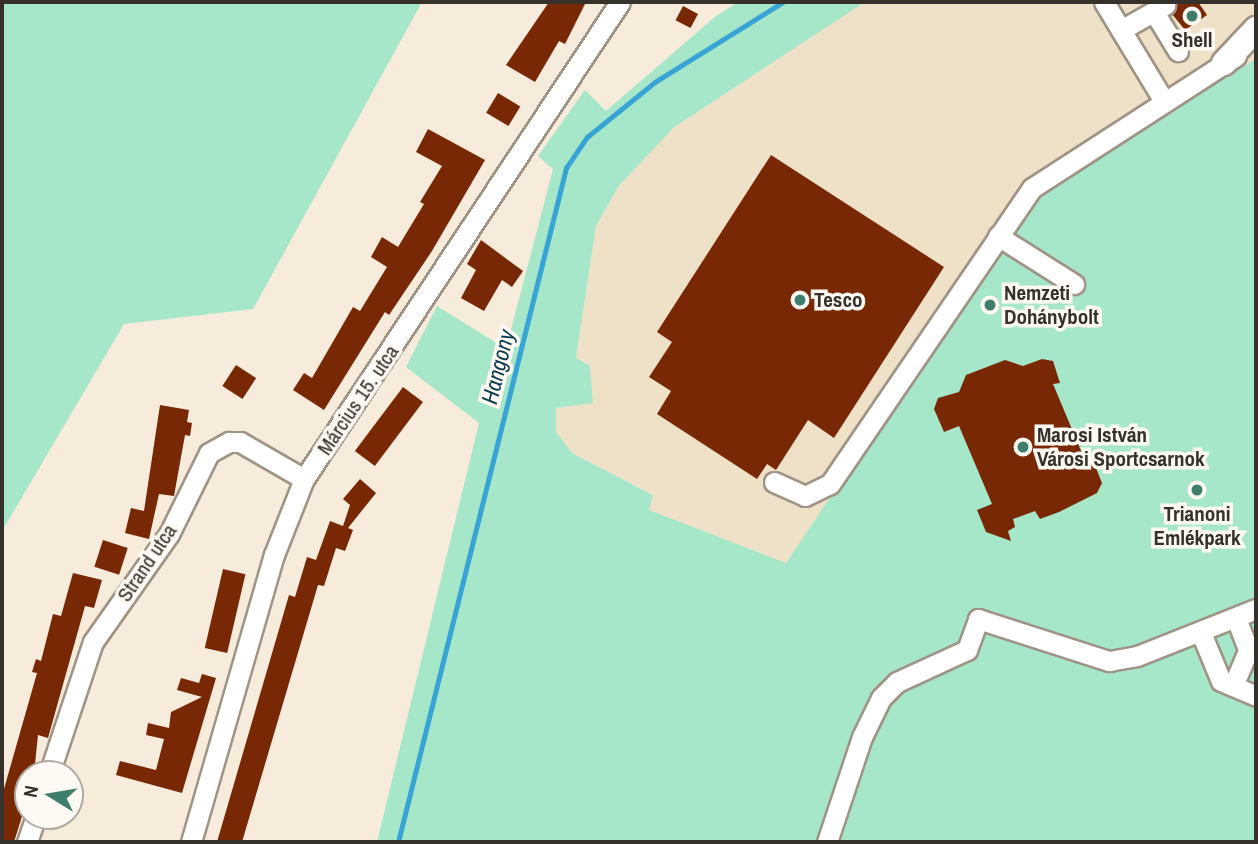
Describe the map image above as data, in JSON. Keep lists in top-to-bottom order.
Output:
{
  "streets": {
    "street": ["Március 15. utca", "Strand utca"]
  },
  "crossings": [
    ["Március 15. utca", "Strand utca"]
  ],
  "water": ["Hangony"],
  "places": [
    "Shell",
    "Tesco",
    "Nemzeti Dohánybolt",
    "Marosi István Városi Sportcsarnok",
    "Trianoni Emlékpark"
  ],
  "north": "left"
}
